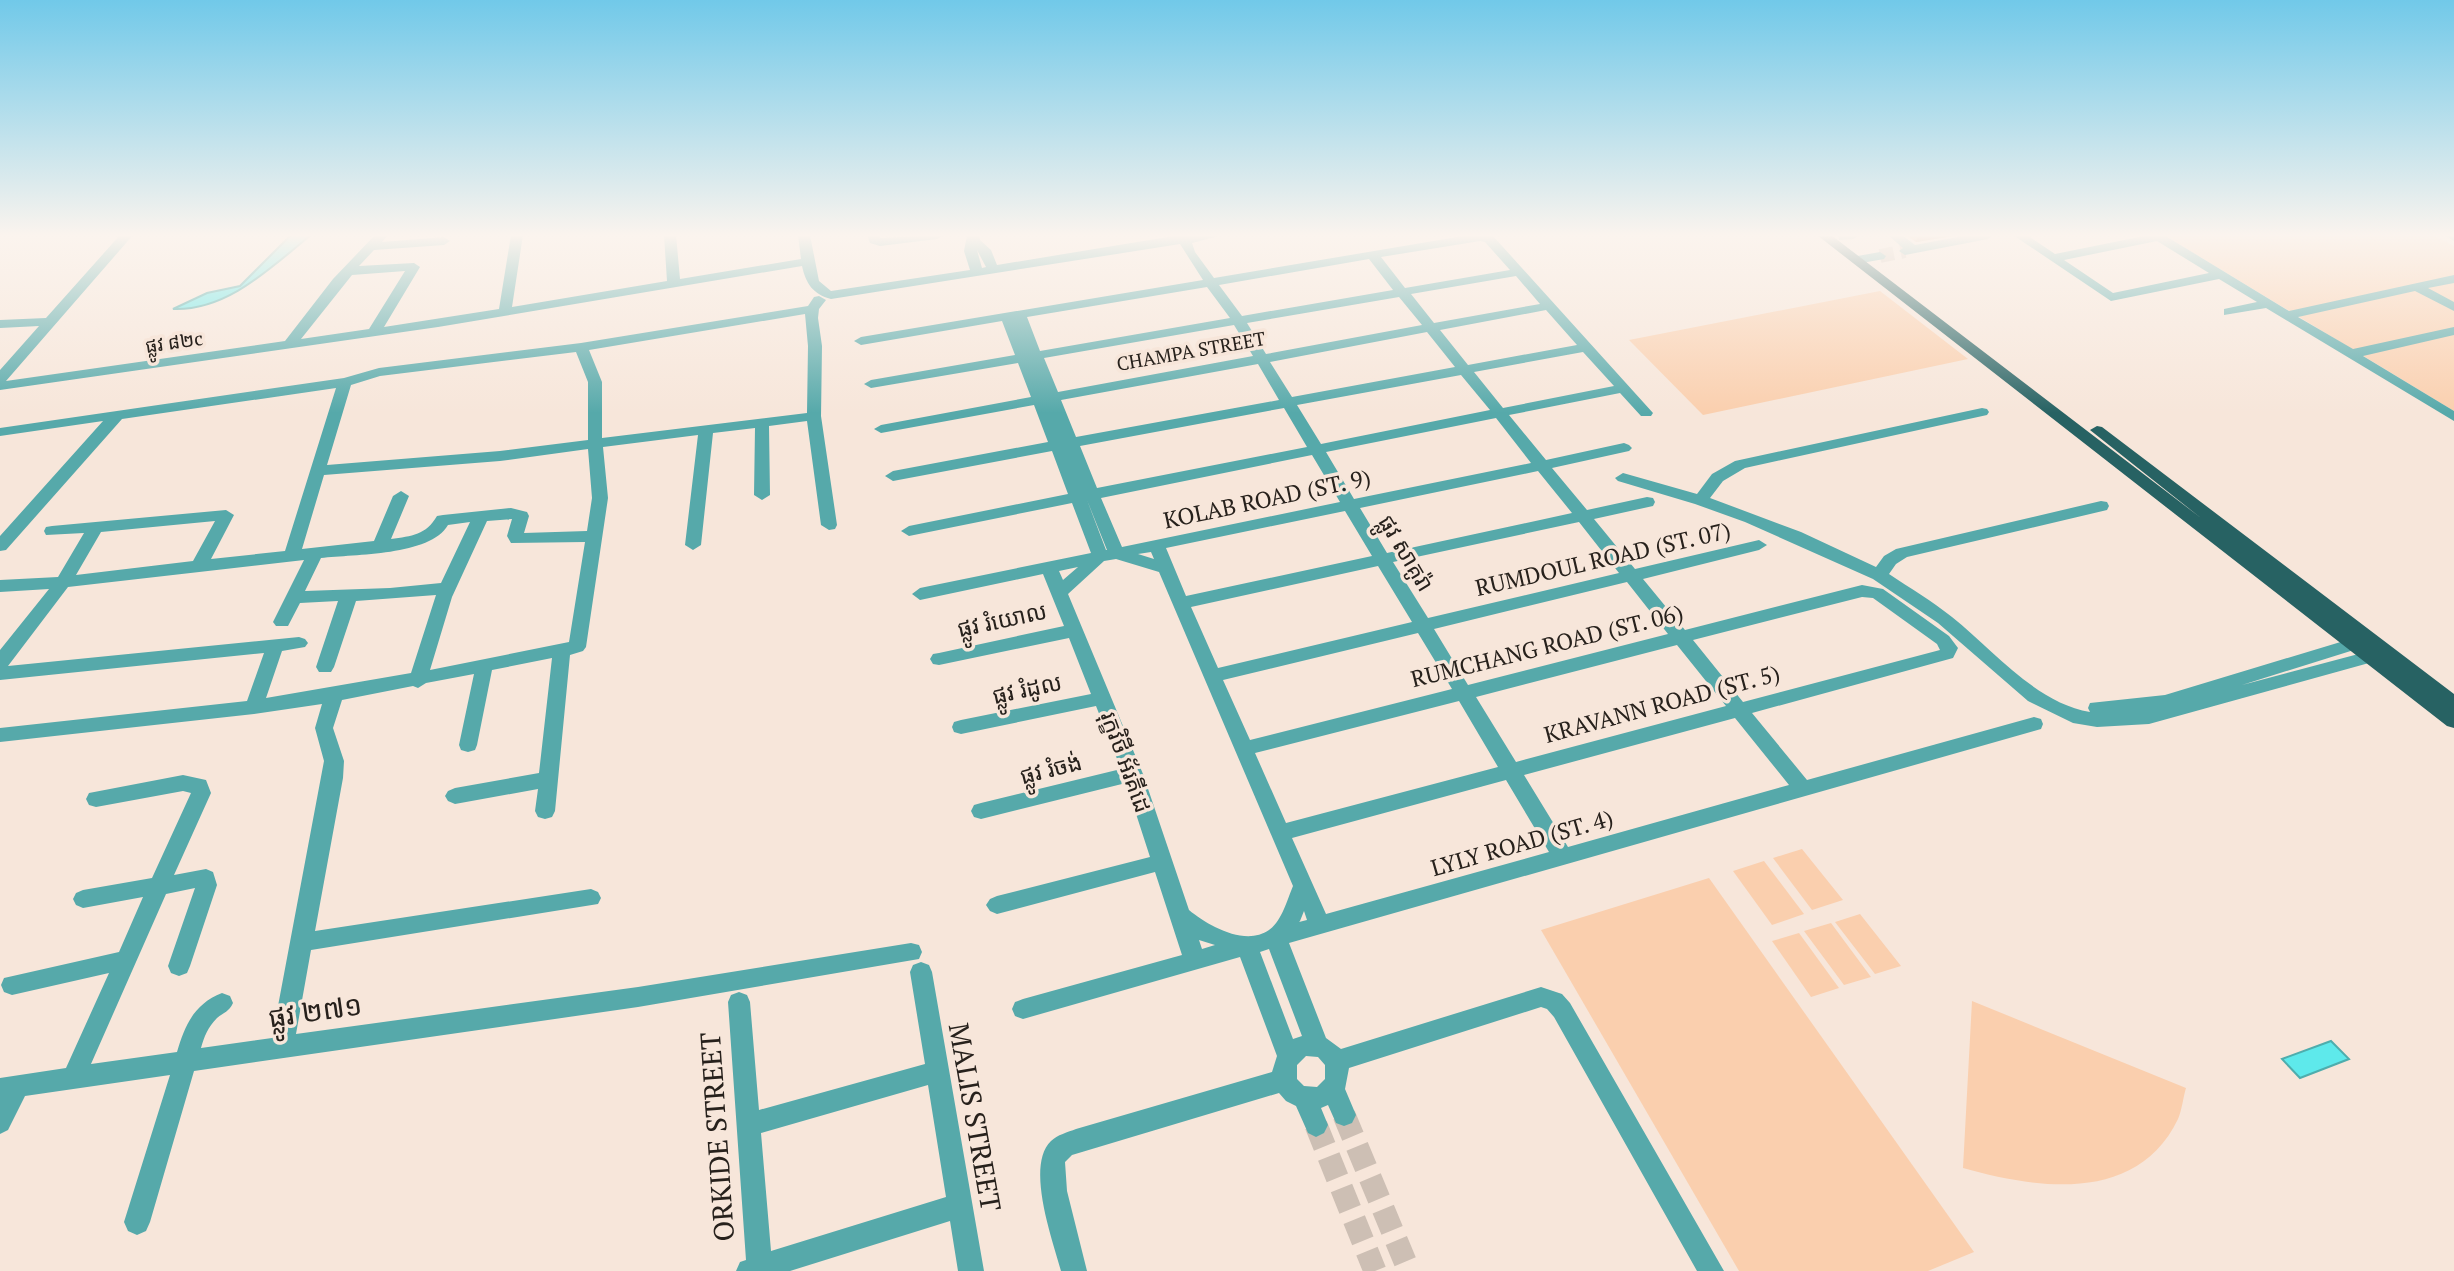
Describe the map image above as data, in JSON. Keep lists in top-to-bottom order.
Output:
{
  "streets": {
    "street": [
      "ផ្លូវ ៨២c",
      "CHAMPA STREET",
      "KOLAB ROAD (ST. 9)",
      "ផ្លូវ សាគូរ៉ា",
      "RUMDOUL ROAD (ST. 07)",
      "ផ្លូវ រំយោល",
      "RUMCHANG ROAD (ST. 06)",
      "ផ្លូវ រំដូល",
      "KRAVANN ROAD (ST. 5)",
      "រុក្ខវិថី អ័រគីដេ",
      "ផ្លូវ រំចង់",
      "LYLY ROAD (ST. 4)",
      "ផ្លូវ ២៧១",
      "MALIS STREET",
      "ORKIDE STREET"
    ]
  },
  "crossings": [
    ["CHAMPA STREET", "ផ្លូវ សាគូរ៉ា"],
    ["KOLAB ROAD (ST. 9)", "ផ្លូវ សាគូរ៉ា"],
    ["KOLAB ROAD (ST. 9)", "រុក្ខវិថី អ័រគីដេ"],
    ["ផ្លូវ សាគូរ៉ា", "RUMDOUL ROAD (ST. 07)"],
    ["ផ្លូវ សាគូរ៉ា", "RUMCHANG ROAD (ST. 06)"],
    ["ផ្លូវ សាគូរ៉ា", "KRAVANN ROAD (ST. 5)"],
    ["ផ្លូវ សាគូរ៉ា", "LYLY ROAD (ST. 4)"],
    ["ផ្លូវ រំយោល", "រុក្ខវិថី អ័រគីដេ"],
    ["RUMCHANG ROAD (ST. 06)", "KRAVANN ROAD (ST. 5)"],
    ["ផ្លូវ រំដូល", "រុក្ខវិថី អ័រគីដេ"],
    ["រុក្ខវិថី អ័រគីដេ", "ផ្លូវ រំចង់"],
    ["រុក្ខវិថី អ័រគីដេ", "LYLY ROAD (ST. 4)"],
    ["ផ្លូវ ២៧១", "MALIS STREET"]
  ]
}
